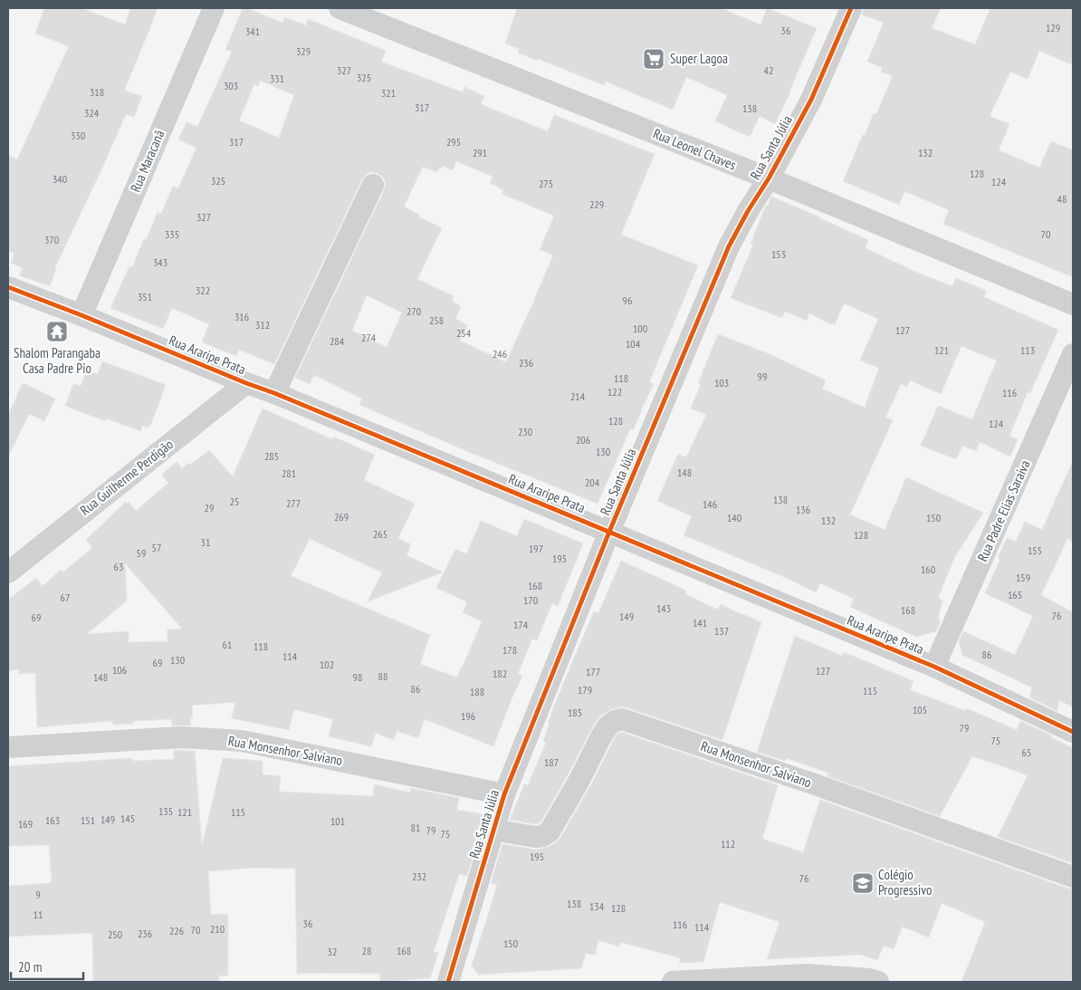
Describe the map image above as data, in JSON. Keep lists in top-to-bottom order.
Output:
{
  "streets": {
    "street": [
      "Rua Santa Júlia",
      "Rua Leonel Chaves",
      "Rua Maracanã",
      "Rua Araripe Prata",
      "Rua Guilherme Perdigão",
      "Rua Padre Elias Saraiva",
      "Rua Monsenhor Salviano"
    ]
  },
  "crossings": [
    ["Rua Santa Júlia", "Rua Leonel Chaves"],
    ["Rua Santa Júlia", "Rua Araripe Prata"],
    ["Rua Santa Júlia", "Rua Monsenhor Salviano"],
    ["Rua Maracanã", "Rua Araripe Prata"],
    ["Rua Araripe Prata", "Rua Guilherme Perdigão"],
    ["Rua Araripe Prata", "Rua Padre Elias Saraiva"]
  ],
  "places": {
    "supermarket": ["Super Lagoa"],
    "temple": ["Shalom Parangaba Casa Padre Pio"],
    "school or university": ["Colégio Progressivo"]
  },
  "house_numbers": [
    "129",
    "36",
    "341",
    "329",
    "327",
    "42",
    "325",
    "331",
    "303",
    "318",
    "321",
    "317",
    "138",
    "324",
    "330",
    "317",
    "295",
    "291",
    "132",
    "128",
    "340",
    "325",
    "124",
    "275",
    "48",
    "229",
    "327",
    "335",
    "70",
    "370",
    "153",
    "343",
    "322",
    "351",
    "96",
    "270",
    "316",
    "258",
    "312",
    "100",
    "127",
    "254",
    "274",
    "284",
    "104",
    "121",
    "113",
    "246",
    "236",
    "99",
    "118",
    "103",
    "122",
    "116",
    "214",
    "128",
    "124",
    "230",
    "206",
    "130",
    "285",
    "148",
    "281",
    "204",
    "138",
    "25",
    "277",
    "146",
    "29",
    "136",
    "269",
    "140",
    "150",
    "132",
    "265",
    "128",
    "31",
    "57",
    "197",
    "155",
    "59",
    "195",
    "63",
    "160",
    "159",
    "168",
    "165",
    "67",
    "170",
    "143",
    "168",
    "76",
    "149",
    "69",
    "141",
    "174",
    "137",
    "61",
    "118",
    "178",
    "86",
    "114",
    "130",
    "69",
    "102",
    "106",
    "127",
    "177",
    "182",
    "88",
    "148",
    "98",
    "86",
    "179",
    "115",
    "188",
    "105",
    "185",
    "196",
    "79",
    "75",
    "65",
    "187",
    "135",
    "121",
    "115",
    "145",
    "149",
    "163",
    "151",
    "101",
    "169",
    "81",
    "79",
    "75",
    "112",
    "195",
    "232",
    "76",
    "9",
    "138",
    "134",
    "128",
    "11",
    "36",
    "116",
    "114",
    "210",
    "70",
    "226",
    "236",
    "250",
    "150",
    "28",
    "168",
    "32"
  ],
  "scale_bar": "20 m"
}
